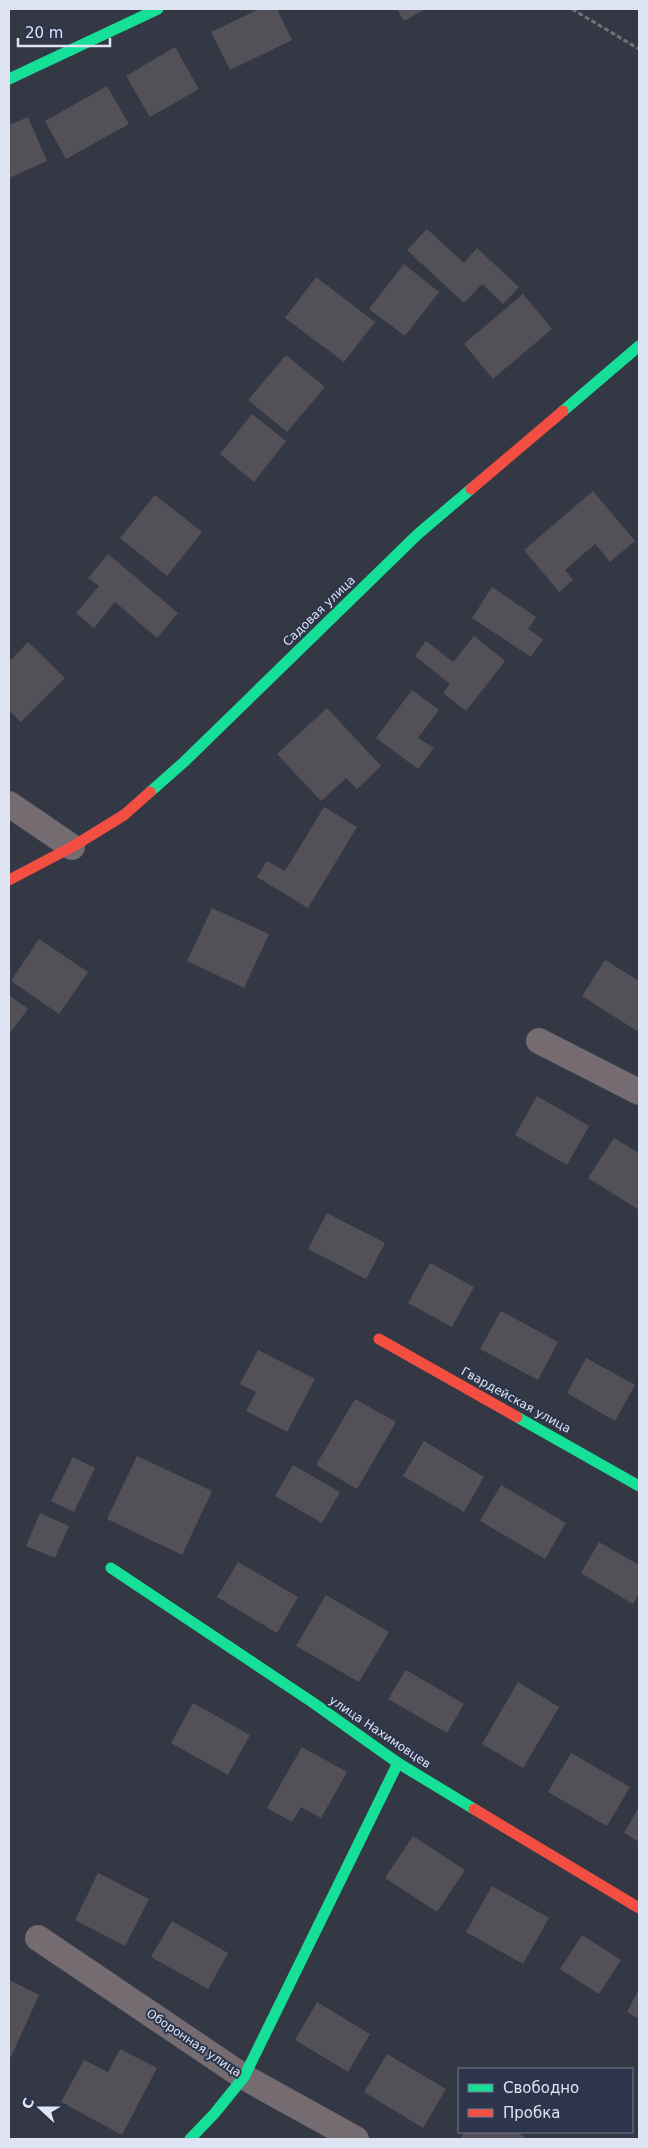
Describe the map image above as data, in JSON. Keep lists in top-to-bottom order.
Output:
{
  "streets": {
    "street": [
      "Садовая улица",
      "Гвардейская улица",
      "улица Нахимовцев",
      "Оборонная улица"
    ]
  },
  "legend": ["Свободно", "Пробка"],
  "scale_bar": "20 m",
  "north": "left"
}
